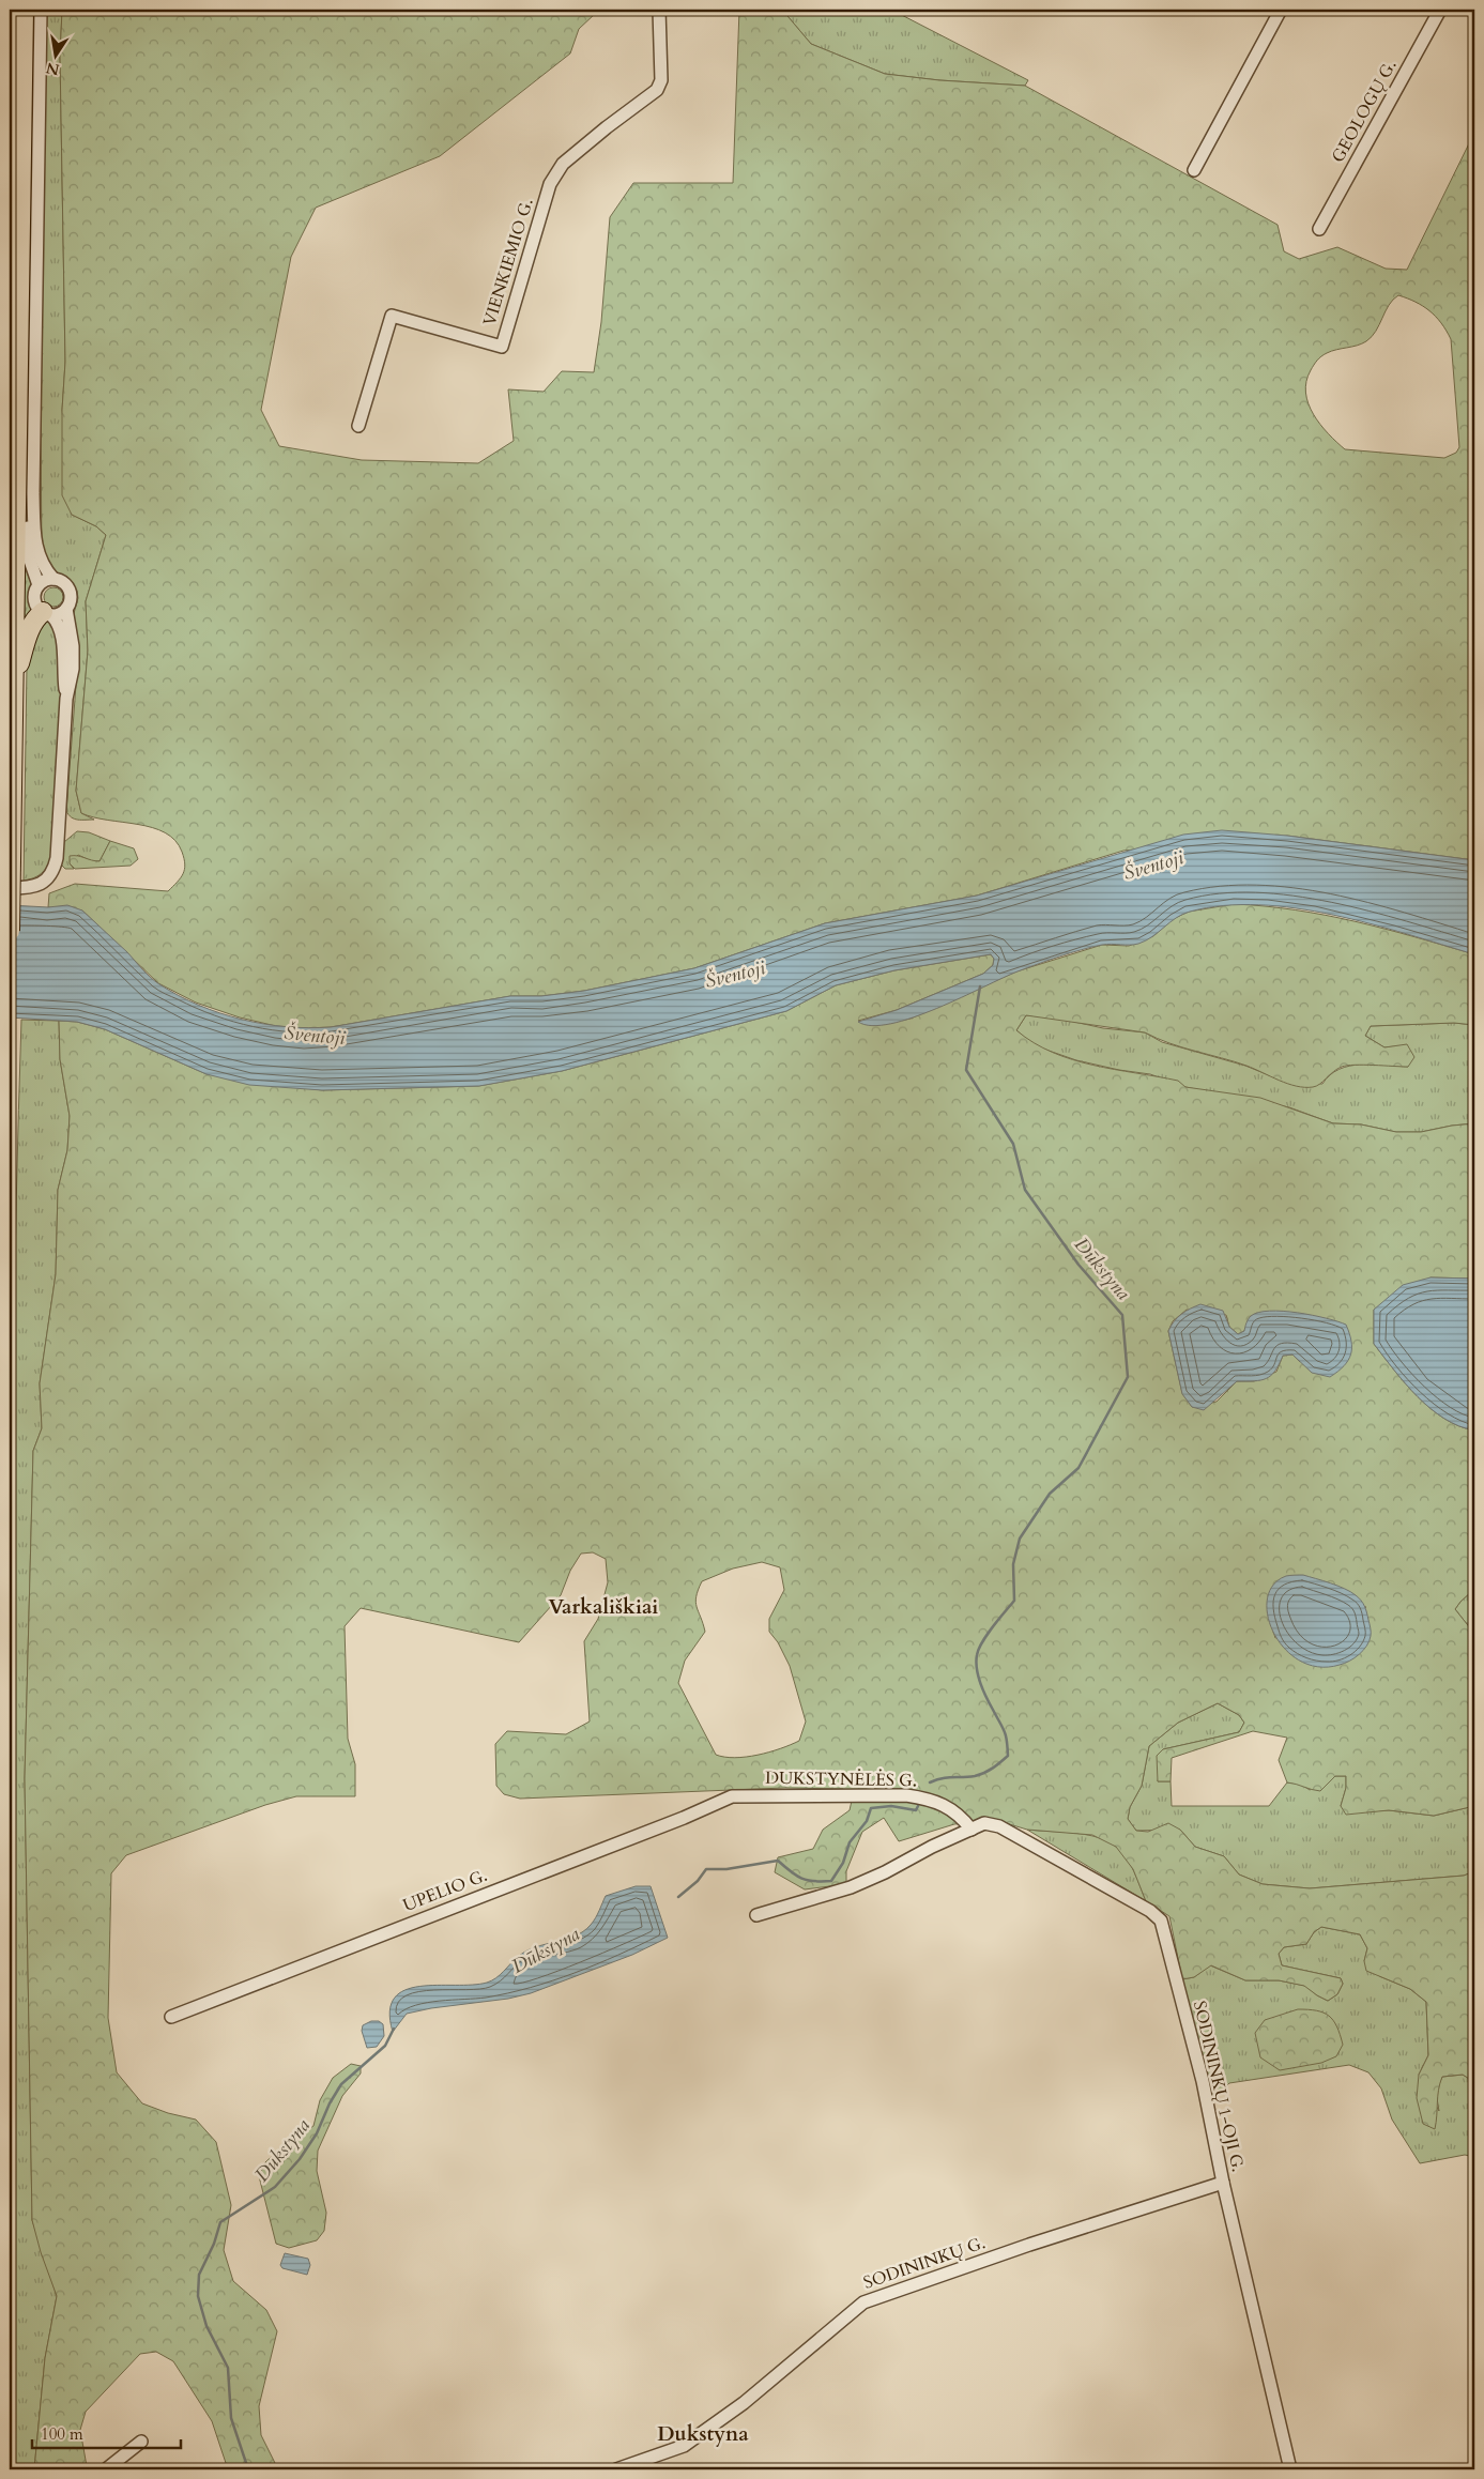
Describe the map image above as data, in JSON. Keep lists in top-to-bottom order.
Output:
{
  "streets": {
    "street": [
      "GEOLOGŲ G.",
      "VIENKIEMIO G.",
      "DUKSTYNĖLĖS G.",
      "UPELIO G.",
      "SODININKŲ 1-OJI G.",
      "SODININKŲ G."
    ]
  },
  "crossings": [
    ["DUKSTYNĖLĖS G.", "UPELIO G."],
    ["DUKSTYNĖLĖS G.", "SODININKŲ 1-OJI G."],
    ["SODININKŲ 1-OJI G.", "SODININKŲ G."]
  ],
  "districts": ["Varkališkiai", "Dukstyna"],
  "water": ["Šventoji", "Dūkstyna", "Dukstyna"],
  "scale_bar": "100 m",
  "north": "bottom"
}
